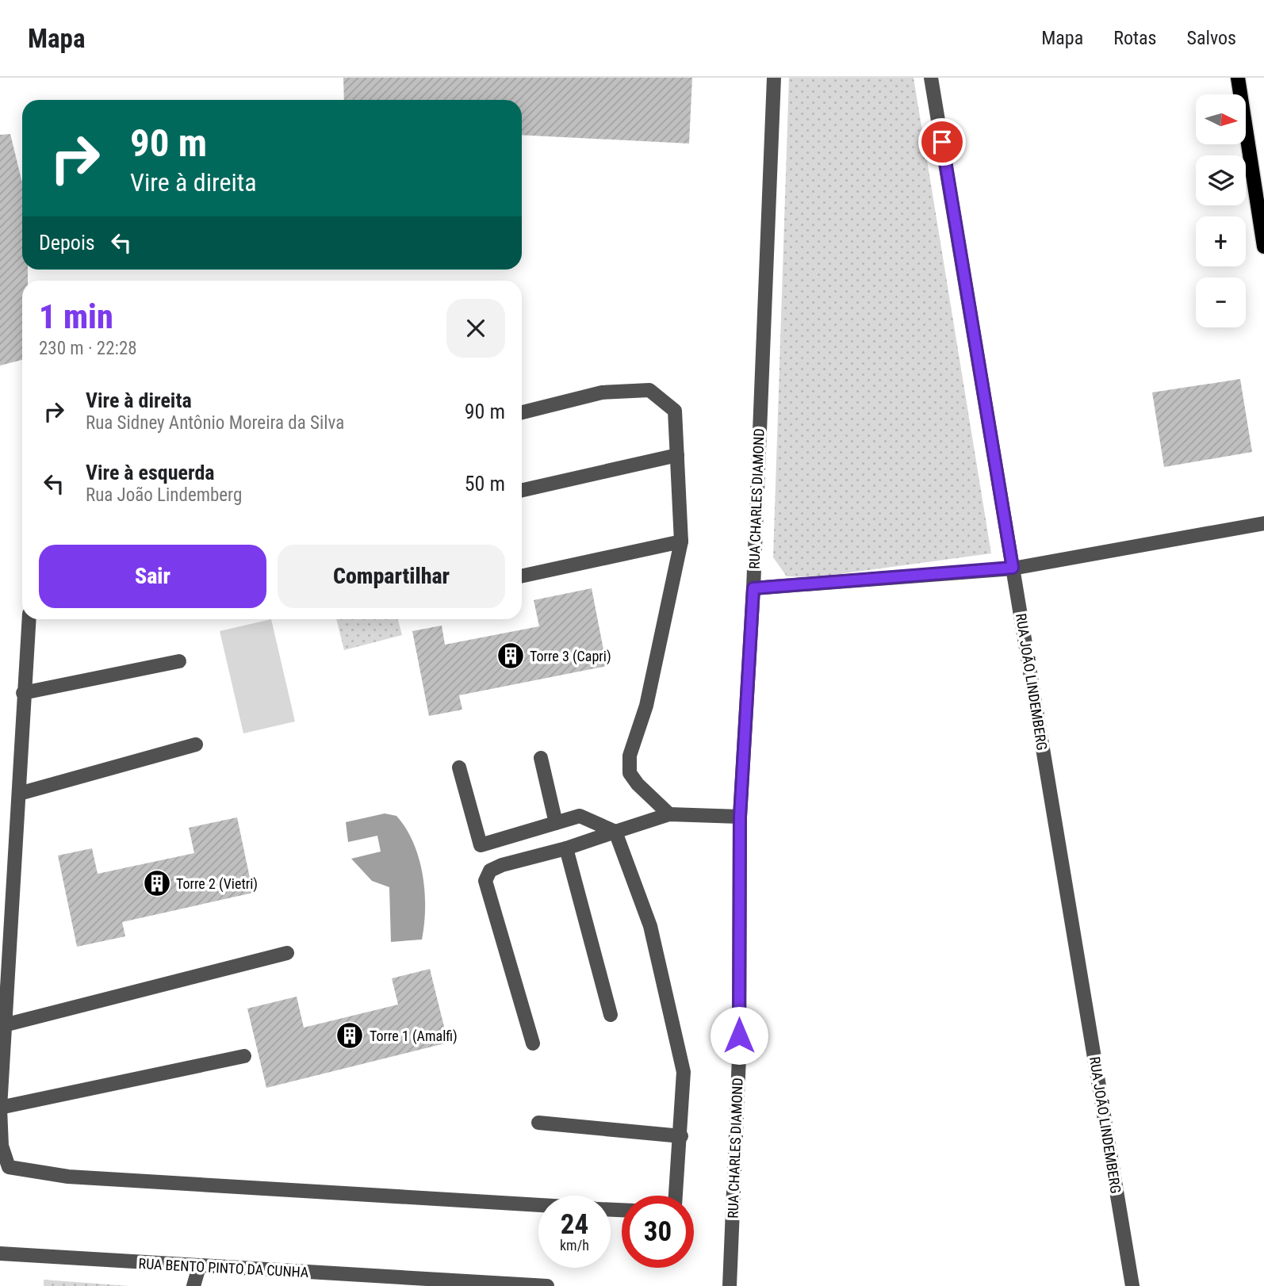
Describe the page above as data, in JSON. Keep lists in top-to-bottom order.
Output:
{
  "streets": {
    "street": ["RUA CHARLES DIAMOND", "RUA JOÃO LINDEMBERG", "RUA BENTO PINTO DA CUNHA"]
  },
  "places": {
    "building": ["Torre 3 (Capri)", "Torre 2 (Vietri)", "Torre 1 (Amalfi)"]
  },
  "north": "right",
  "page": {
    "header": "Mapa",
    "nav": ["Mapa", "Rotas", "Salvos"],
    "map_buttons": ["+", "−"],
    "turn": ["90 m", "Vire à direita"],
    "then": "Depois",
    "heading": ["1 min", "230 m · 22:28"],
    "list": [
      {
        "name": "Vire à direita",
        "note": "Rua Sidney Antônio Moreira da Silva",
        "value": "90 m"
      },
      {
        "name": "Vire à esquerda",
        "note": "Rua João Lindemberg",
        "value": "50 m"
      }
    ],
    "buttons": ["Sair", "Compartilhar"],
    "speed": "24 km/h",
    "limit": "30"
  }
}
